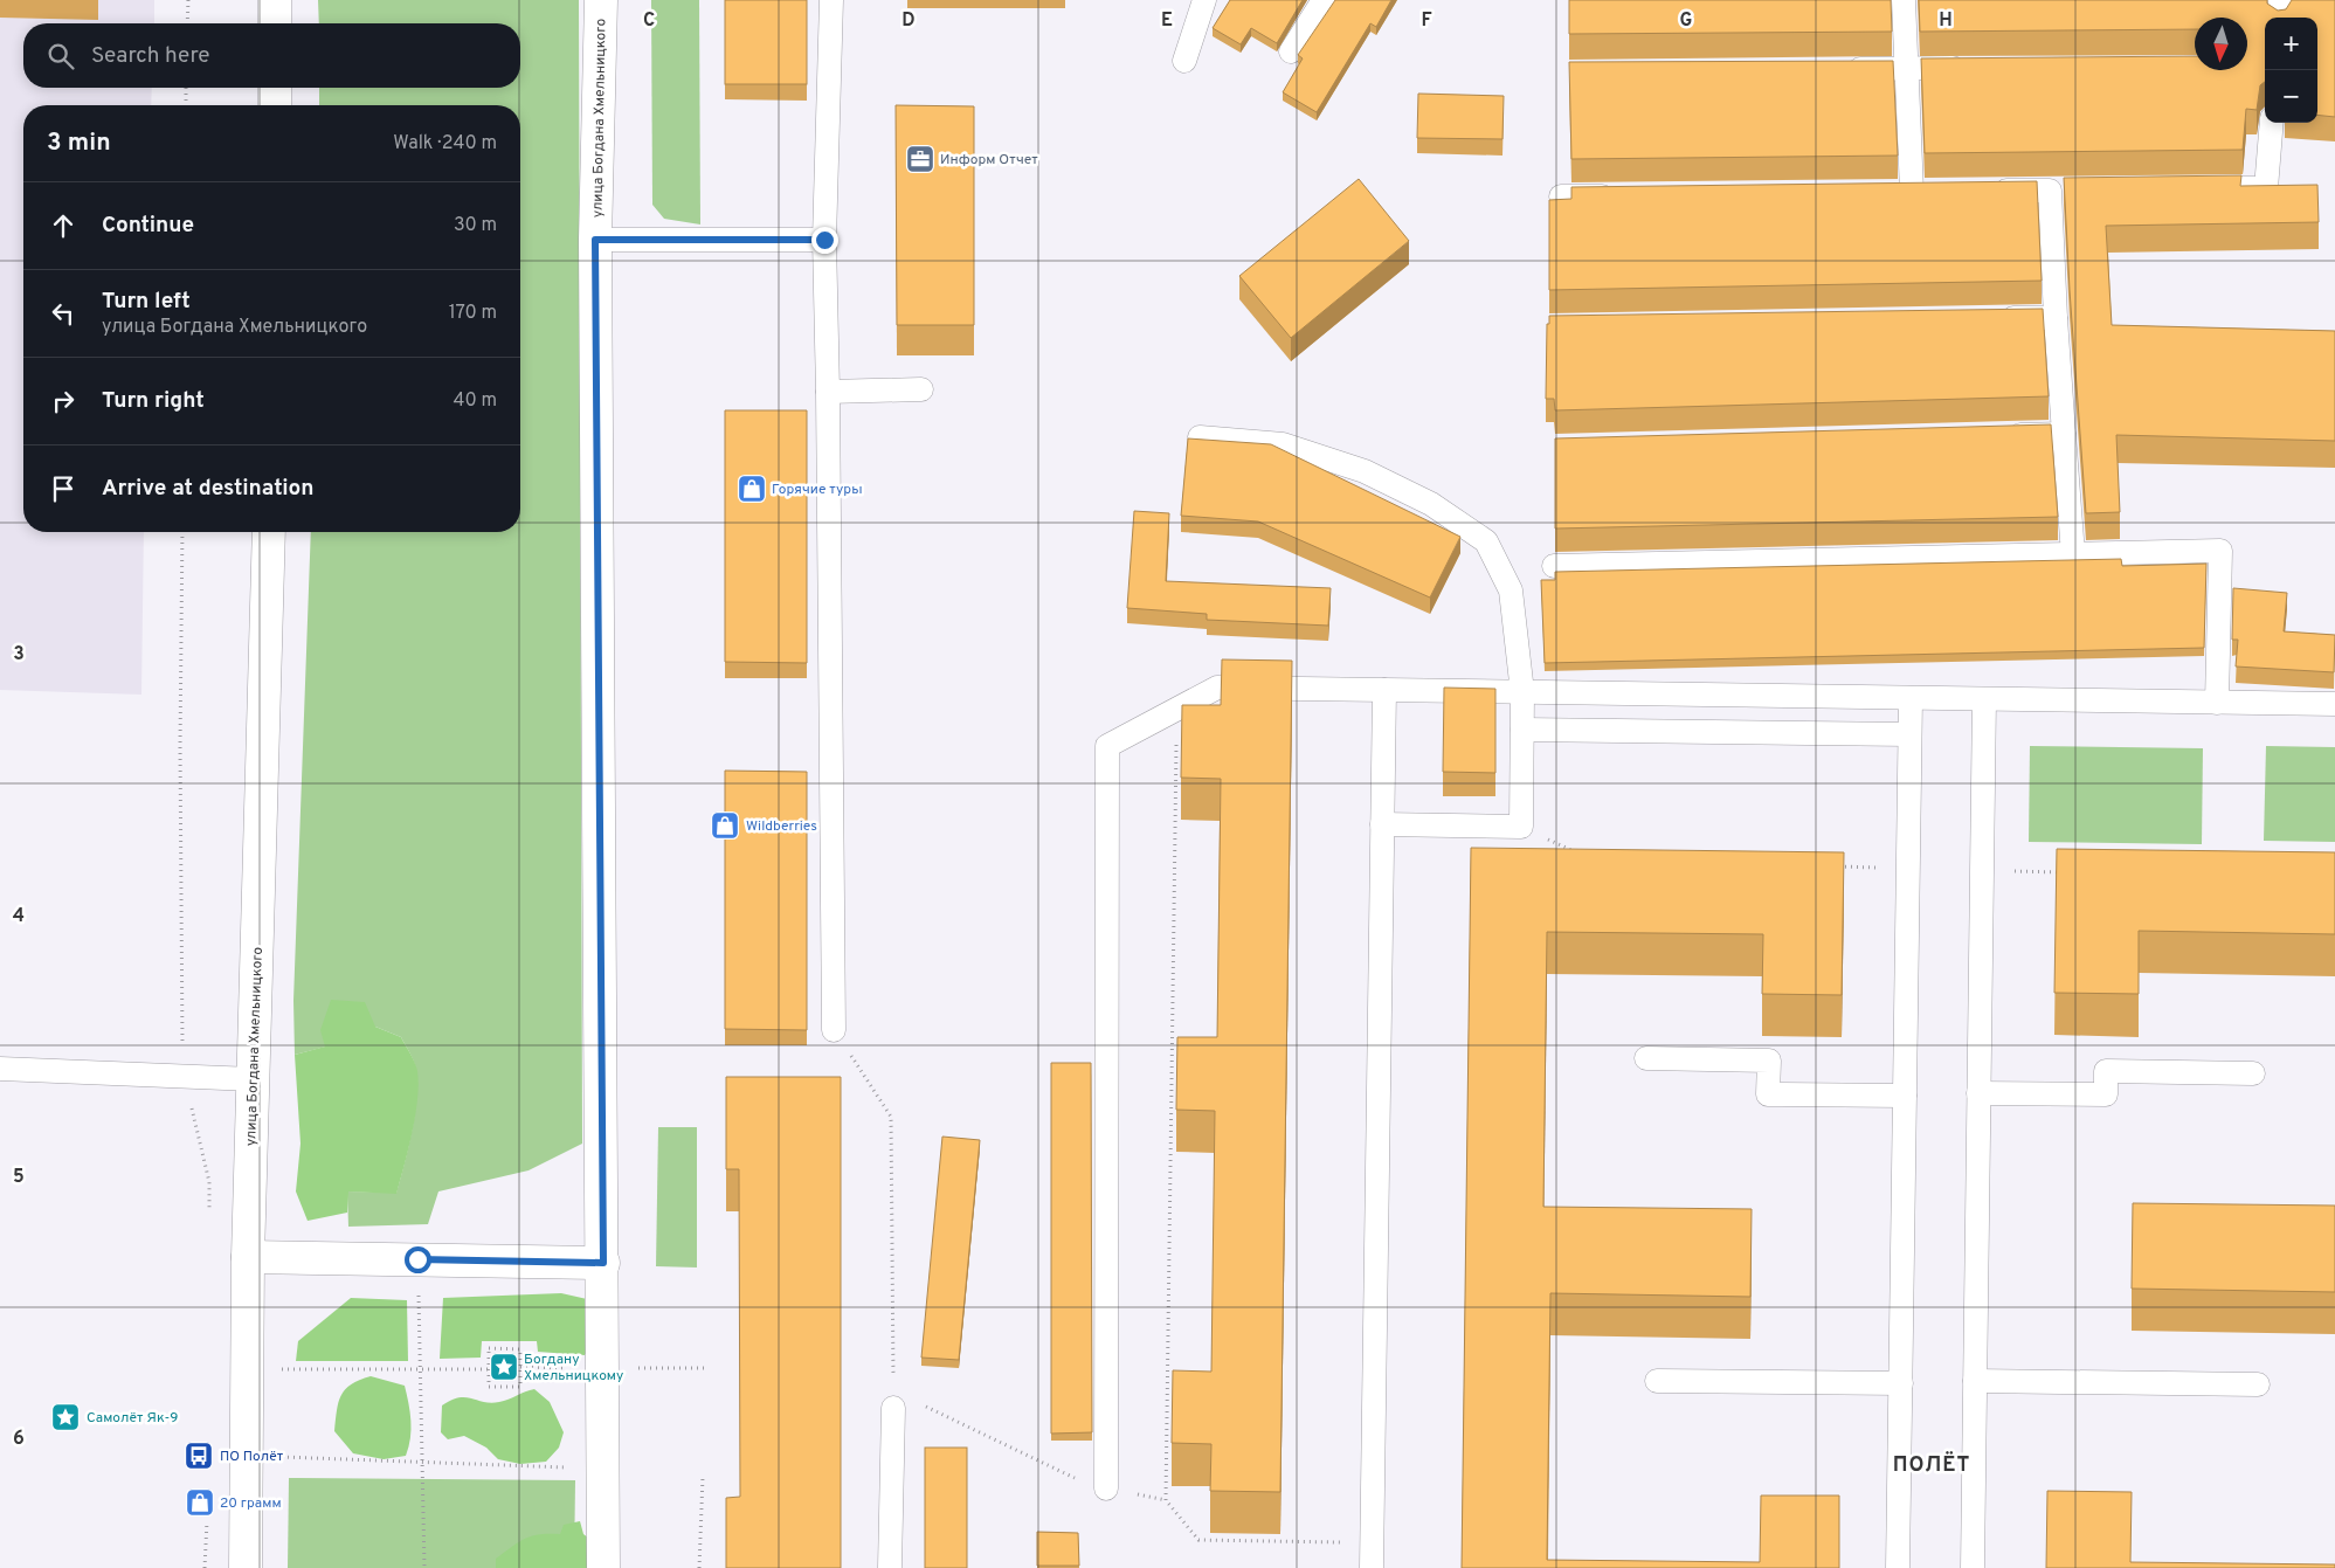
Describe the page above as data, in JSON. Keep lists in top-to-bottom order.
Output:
{
  "streets": {
    "main road": ["улица Богдана Хмельницкого"]
  },
  "districts": ["ПОЛЁТ"],
  "places": {
    "office": ["Информ Отчет"],
    "shop": ["Горячие туры", "Wildberries", "20 грамм"],
    "place": ["Богдану Хмельницкому", "Самолёт Як-9"],
    "bus stop": ["ПО Полёт"]
  },
  "north": "bottom",
  "page": {
    "map_buttons": ["+", "−"],
    "search": "Search here",
    "heading": ["3 min", "Walk · 240 m"],
    "list": [
      ["Continue", "30 m"],
      ["Turn left", "улица Богдана Хмельницкого", "170 m"],
      ["Turn right", "40 m"],
      "Arrive at destination"
    ]
  },
  "grid": {
    "columns": [
      "C",
      "D",
      "E",
      "F",
      "G",
      "H"
    ],
    "rows": [
      "3",
      "4",
      "5",
      "6"
    ]
  }
}
